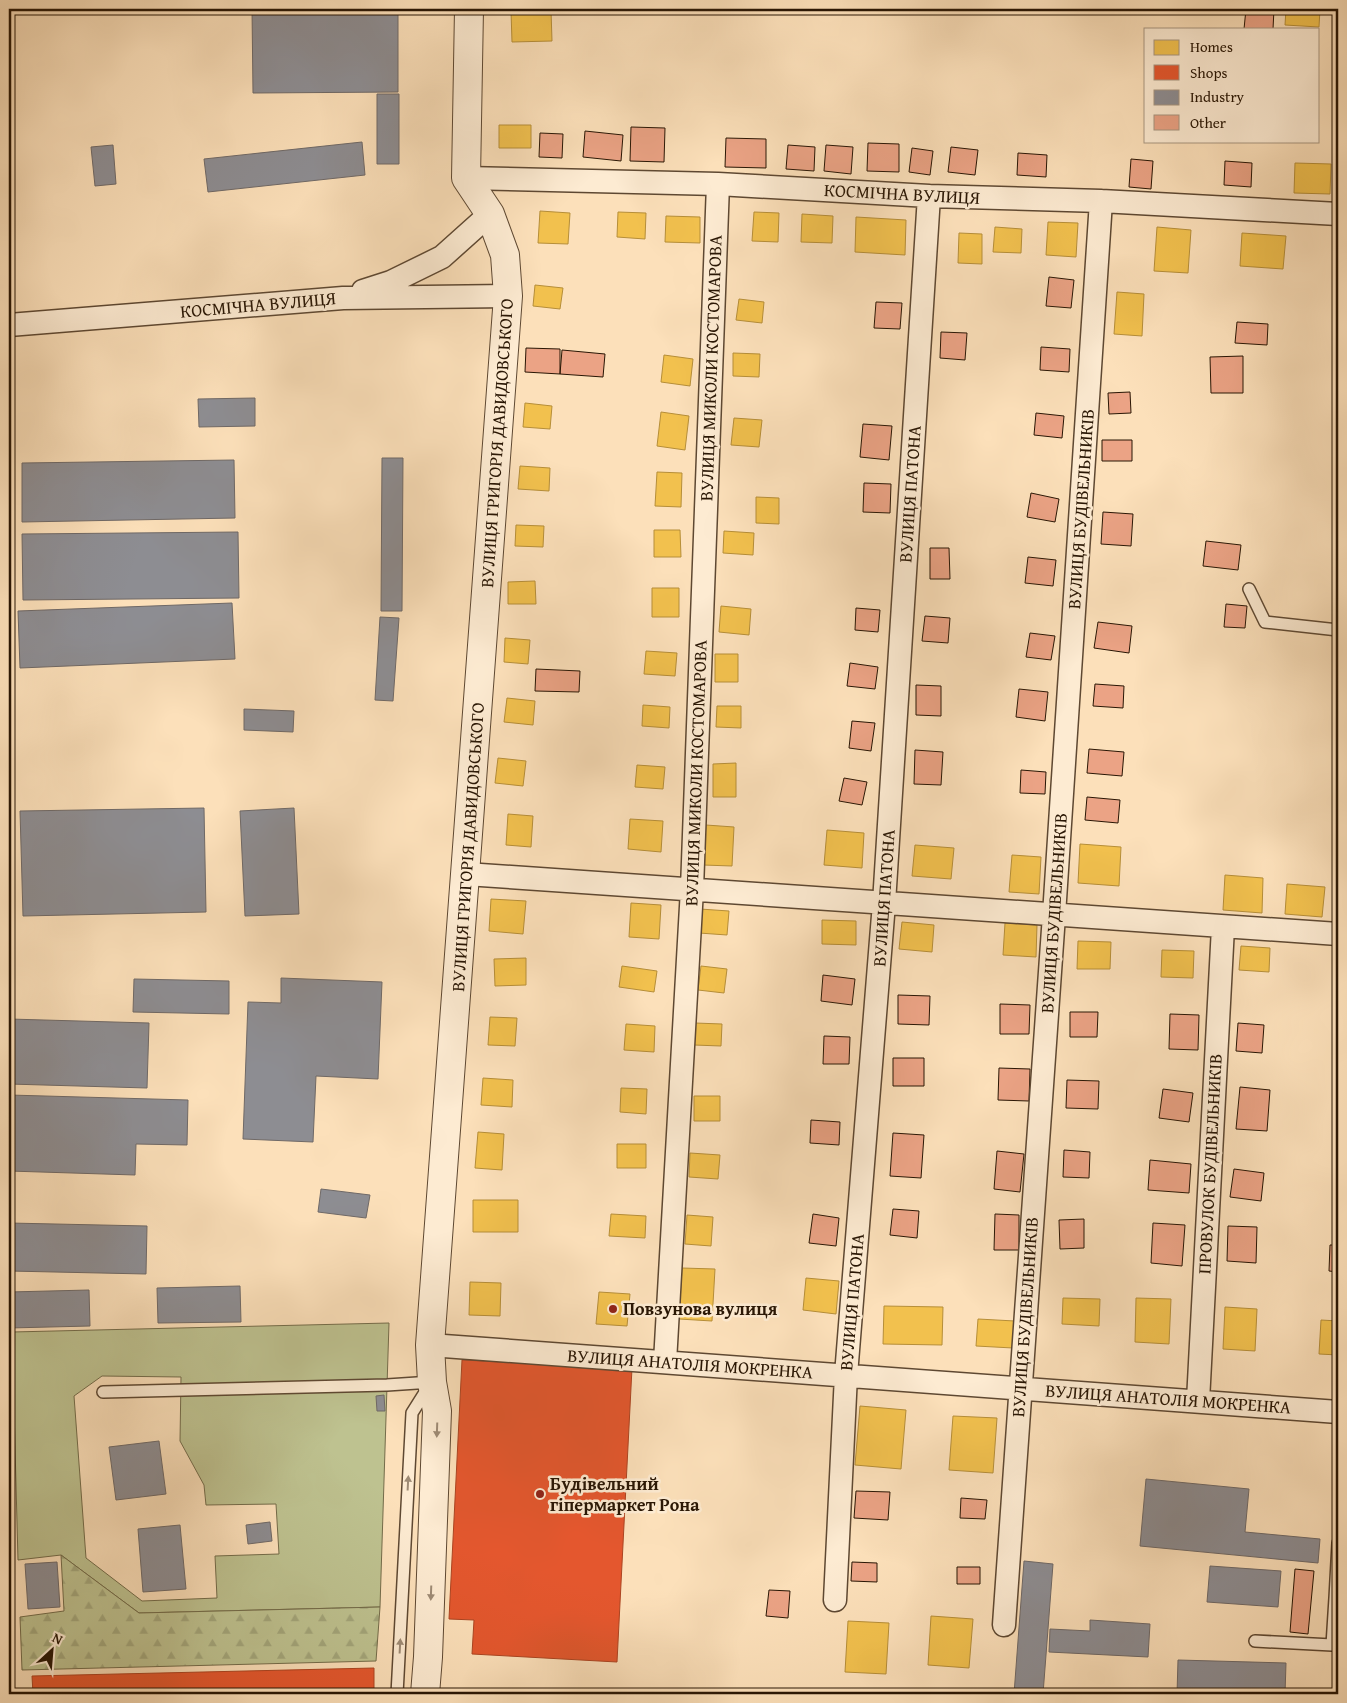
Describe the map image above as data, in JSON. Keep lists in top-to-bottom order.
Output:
{
  "streets": {
    "street": [
      "КОСМІЧНА ВУЛИЦЯ",
      "ВУЛИЦЯ МИКОЛИ КОСТОМАРОВА",
      "ВУЛИЦЯ ГРИГОРІЯ ДАВИДОВСЬКОГО",
      "ВУЛИЦЯ ПАТОНА",
      "ВУЛИЦЯ БУДІВЕЛЬНИКІВ",
      "ПРОВУЛОК БУДІВЕЛЬНИКІВ",
      "ВУЛИЦЯ АНАТОЛІЯ МОКРЕНКА"
    ]
  },
  "crossings": [
    ["КОСМІЧНА ВУЛИЦЯ", "ВУЛИЦЯ МИКОЛИ КОСТОМАРОВА"],
    ["КОСМІЧНА ВУЛИЦЯ", "ВУЛИЦЯ ГРИГОРІЯ ДАВИДОВСЬКОГО"],
    ["КОСМІЧНА ВУЛИЦЯ", "ВУЛИЦЯ ПАТОНА"],
    ["КОСМІЧНА ВУЛИЦЯ", "ВУЛИЦЯ БУДІВЕЛЬНИКІВ"],
    ["ВУЛИЦЯ МИКОЛИ КОСТОМАРОВА", "ВУЛИЦЯ АНАТОЛІЯ МОКРЕНКА"],
    ["ВУЛИЦЯ ГРИГОРІЯ ДАВИДОВСЬКОГО", "ВУЛИЦЯ АНАТОЛІЯ МОКРЕНКА"],
    ["ВУЛИЦЯ ПАТОНА", "ВУЛИЦЯ АНАТОЛІЯ МОКРЕНКА"],
    ["ВУЛИЦЯ БУДІВЕЛЬНИКІВ", "ВУЛИЦЯ АНАТОЛІЯ МОКРЕНКА"],
    ["ПРОВУЛОК БУДІВЕЛЬНИКІВ", "ВУЛИЦЯ АНАТОЛІЯ МОКРЕНКА"]
  ],
  "places": ["Повзунова вулиця", "Будівельний гіпермаркет Рона"],
  "legend": [
    "Homes",
    "Shops",
    "Industry",
    "Other"
  ],
  "north": "top right"
}
